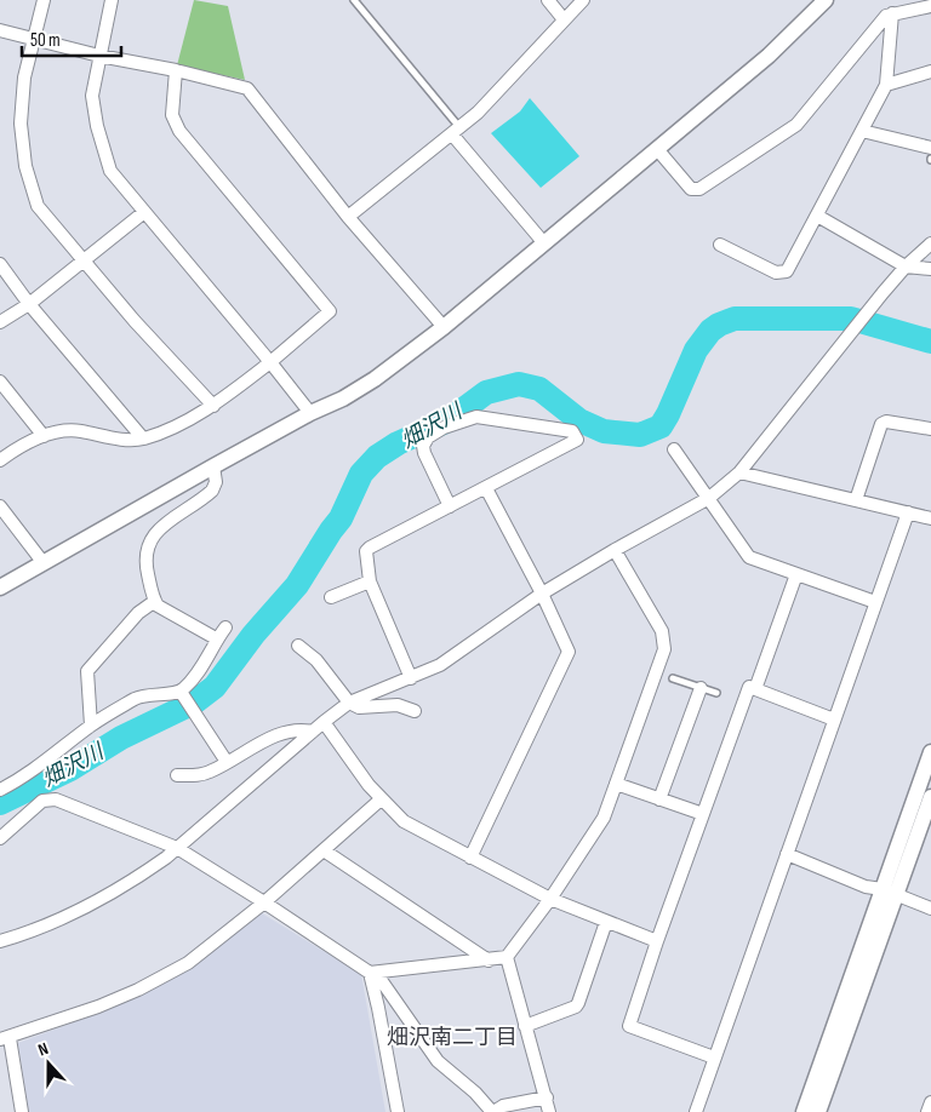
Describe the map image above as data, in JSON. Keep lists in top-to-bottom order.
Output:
{
  "districts": ["畑沢南二丁目"],
  "water": ["畑沢川"],
  "scale_bar": "50 m",
  "north": "top"
}
